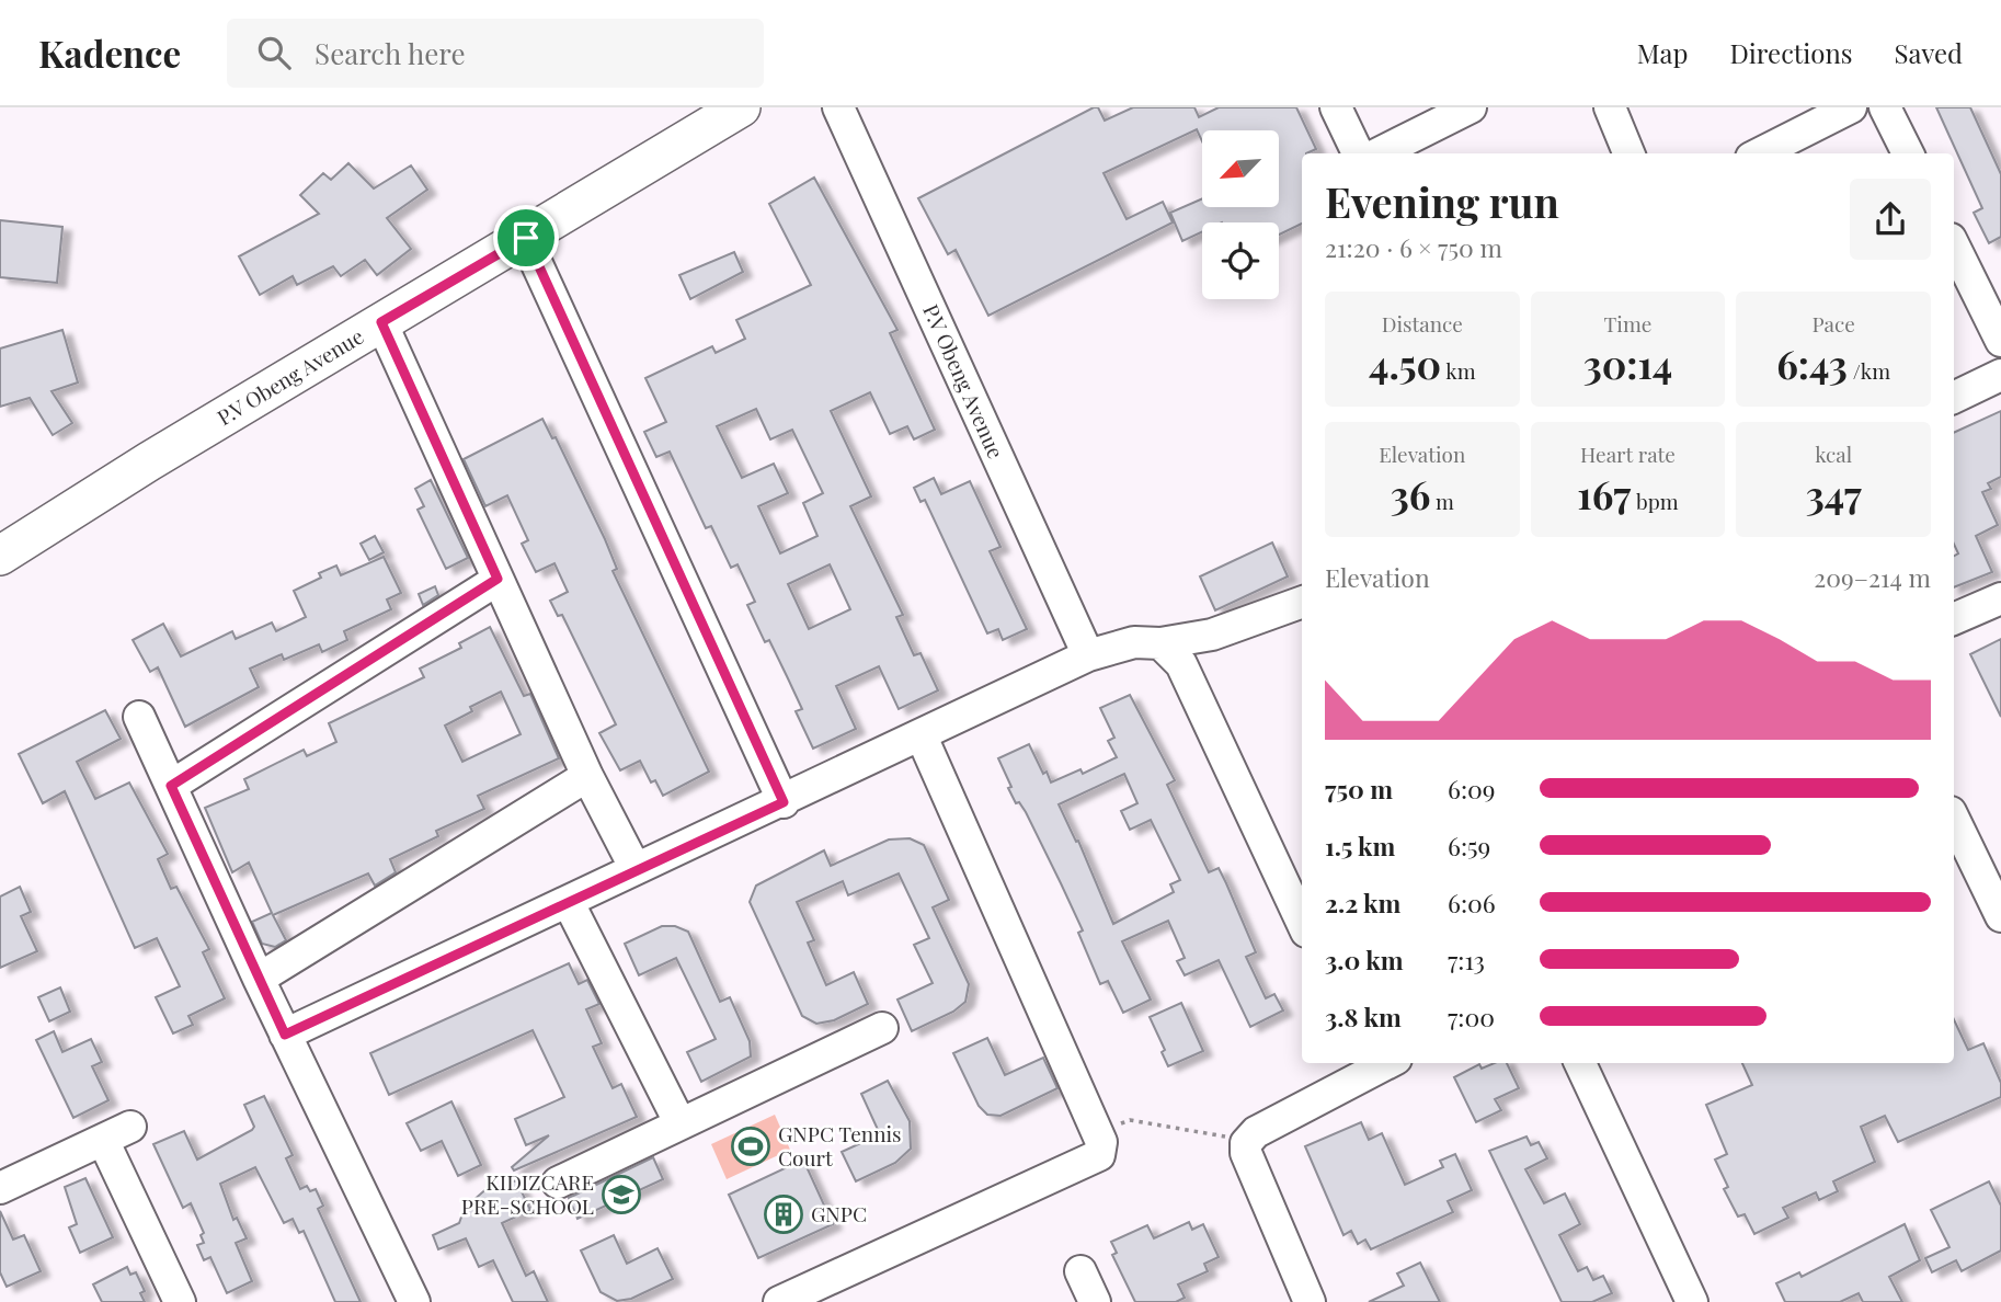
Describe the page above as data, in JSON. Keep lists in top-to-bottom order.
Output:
{
  "streets": {
    "main road": ["P.V Obeng Avenue"]
  },
  "places": {
    "sports": ["GNPC Tennis Court"],
    "school or university": ["KIDIZCARE PRE-SCHOOL"],
    "building": ["GNPC"]
  },
  "north": "bottom left",
  "page": {
    "header": "Kadence",
    "search": "Search here",
    "nav": ["Map", "Directions", "Saved"],
    "heading": ["Evening run", "21:20 · 6 × 750 m"],
    "stats": [
      ["Distance", "4.50 km"],
      ["Time", "30:14"],
      ["Pace", "6:43 /km"],
      ["Elevation", "36 m"],
      ["Heart rate", "167 bpm"],
      ["kcal", "347"]
    ],
    "chart": ["Elevation", "209–214 m"],
    "list": [
      {
        "name": "750 m",
        "note": "6:09"
      },
      {
        "name": "1.5 km",
        "note": "6:59"
      },
      {
        "name": "2.2 km",
        "note": "6:06"
      },
      {
        "name": "3.0 km",
        "note": "7:13"
      },
      {
        "name": "3.8 km",
        "note": "7:00"
      }
    ]
  }
}
